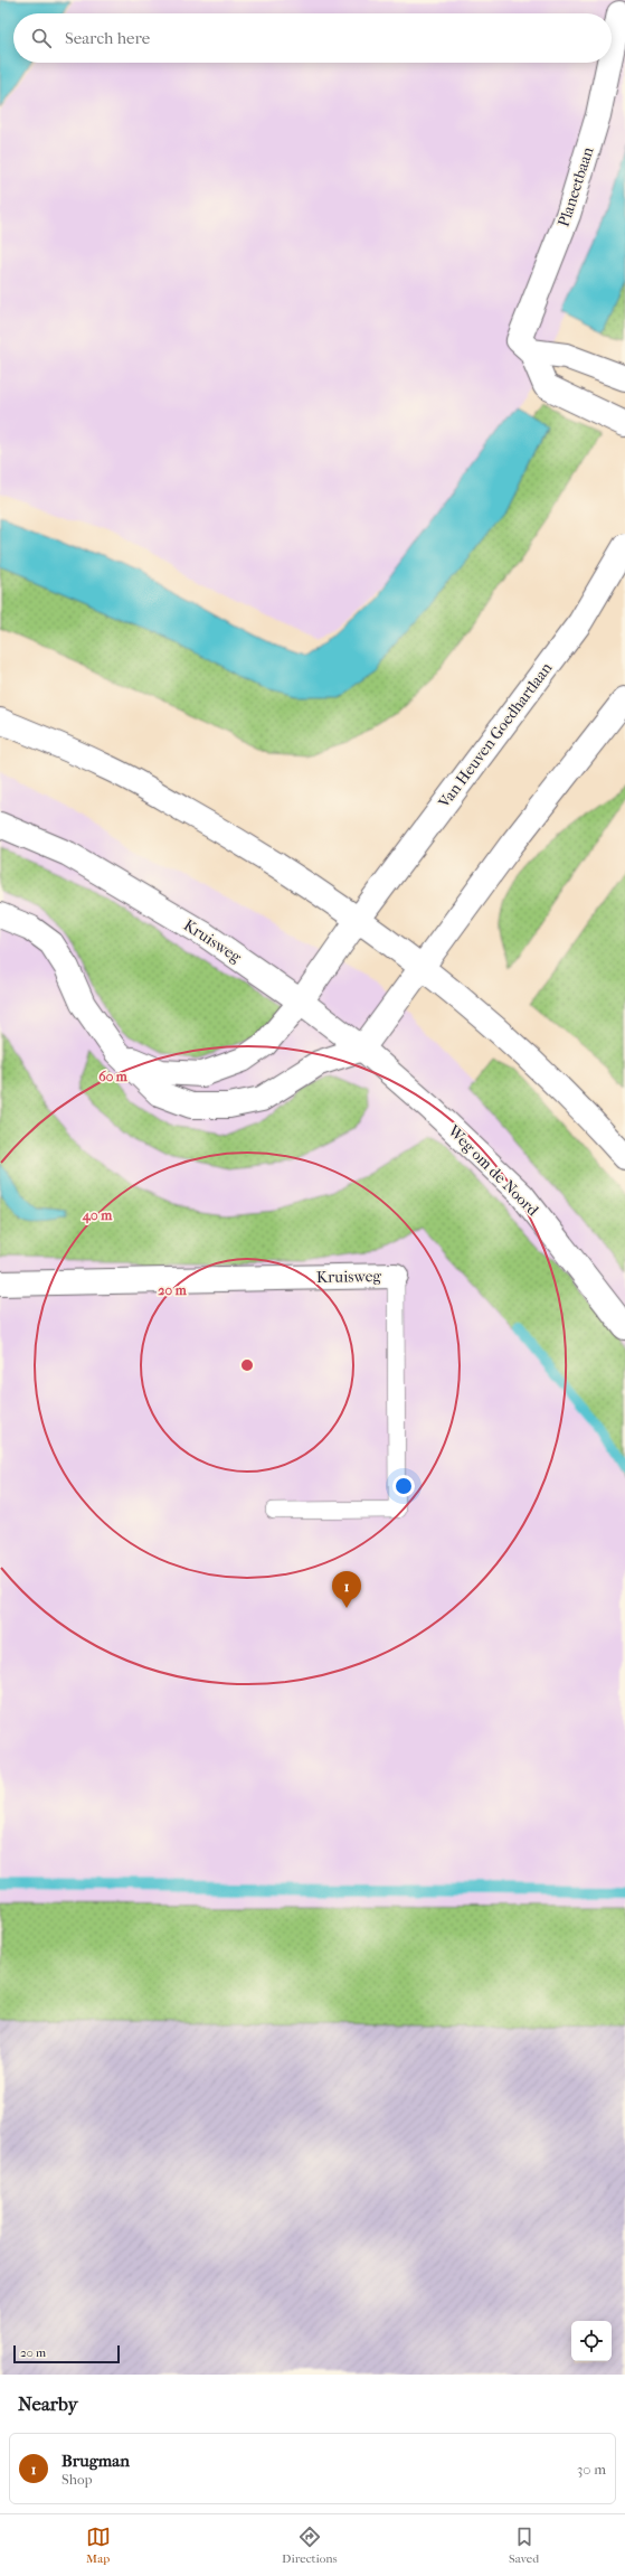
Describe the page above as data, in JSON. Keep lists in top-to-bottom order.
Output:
{
  "streets": {
    "main road": [
      "Planeetbaan",
      "Van Heuven Goedhartlaan",
      "Kruisweg",
      "Weg om de Noord"
    ]
  },
  "crossings": [
    ["Van Heuven Goedhartlaan", "Kruisweg"],
    ["Kruisweg", "Weg om de Noord"]
  ],
  "scale_bar": "20 m",
  "page": {
    "search": "Search here",
    "pins": "1",
    "scale": "20 m",
    "heading": "Nearby",
    "list": [
      {
        "mark": "1",
        "name": "Brugman",
        "note": "Shop",
        "value": "30 m"
      }
    ],
    "nav": ["Map", "Directions", "Saved"]
  },
  "rings": ["60 m", "40 m", "20 m"]
}
